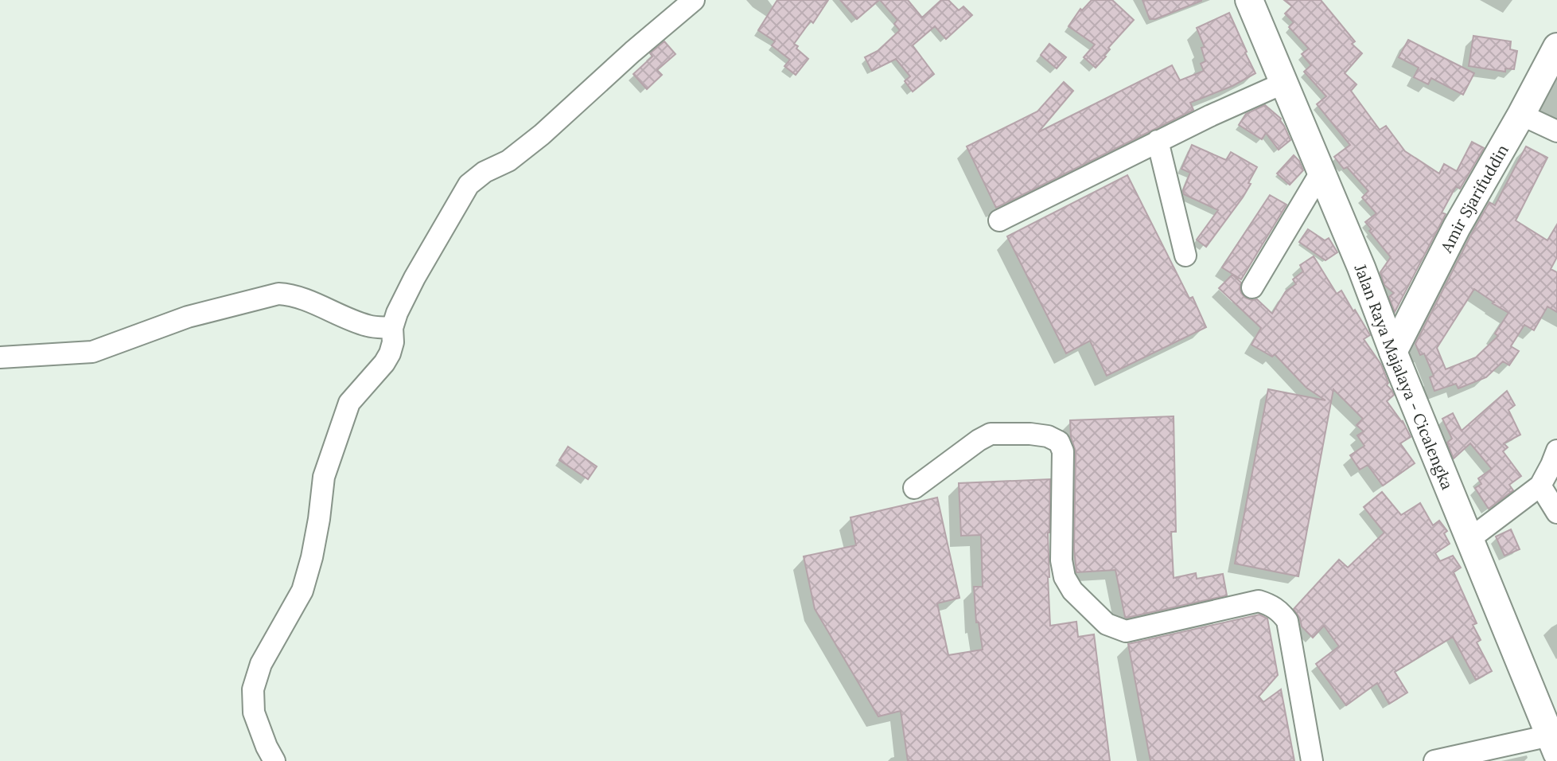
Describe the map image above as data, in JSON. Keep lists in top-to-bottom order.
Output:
{
  "streets": {
    "main road": ["Amir Sjarifuddin", "Jalan Raya Majalaya - Cicalengka"]
  },
  "crossings": [
    ["Amir Sjarifuddin", "Jalan Raya Majalaya - Cicalengka"]
  ]
}
